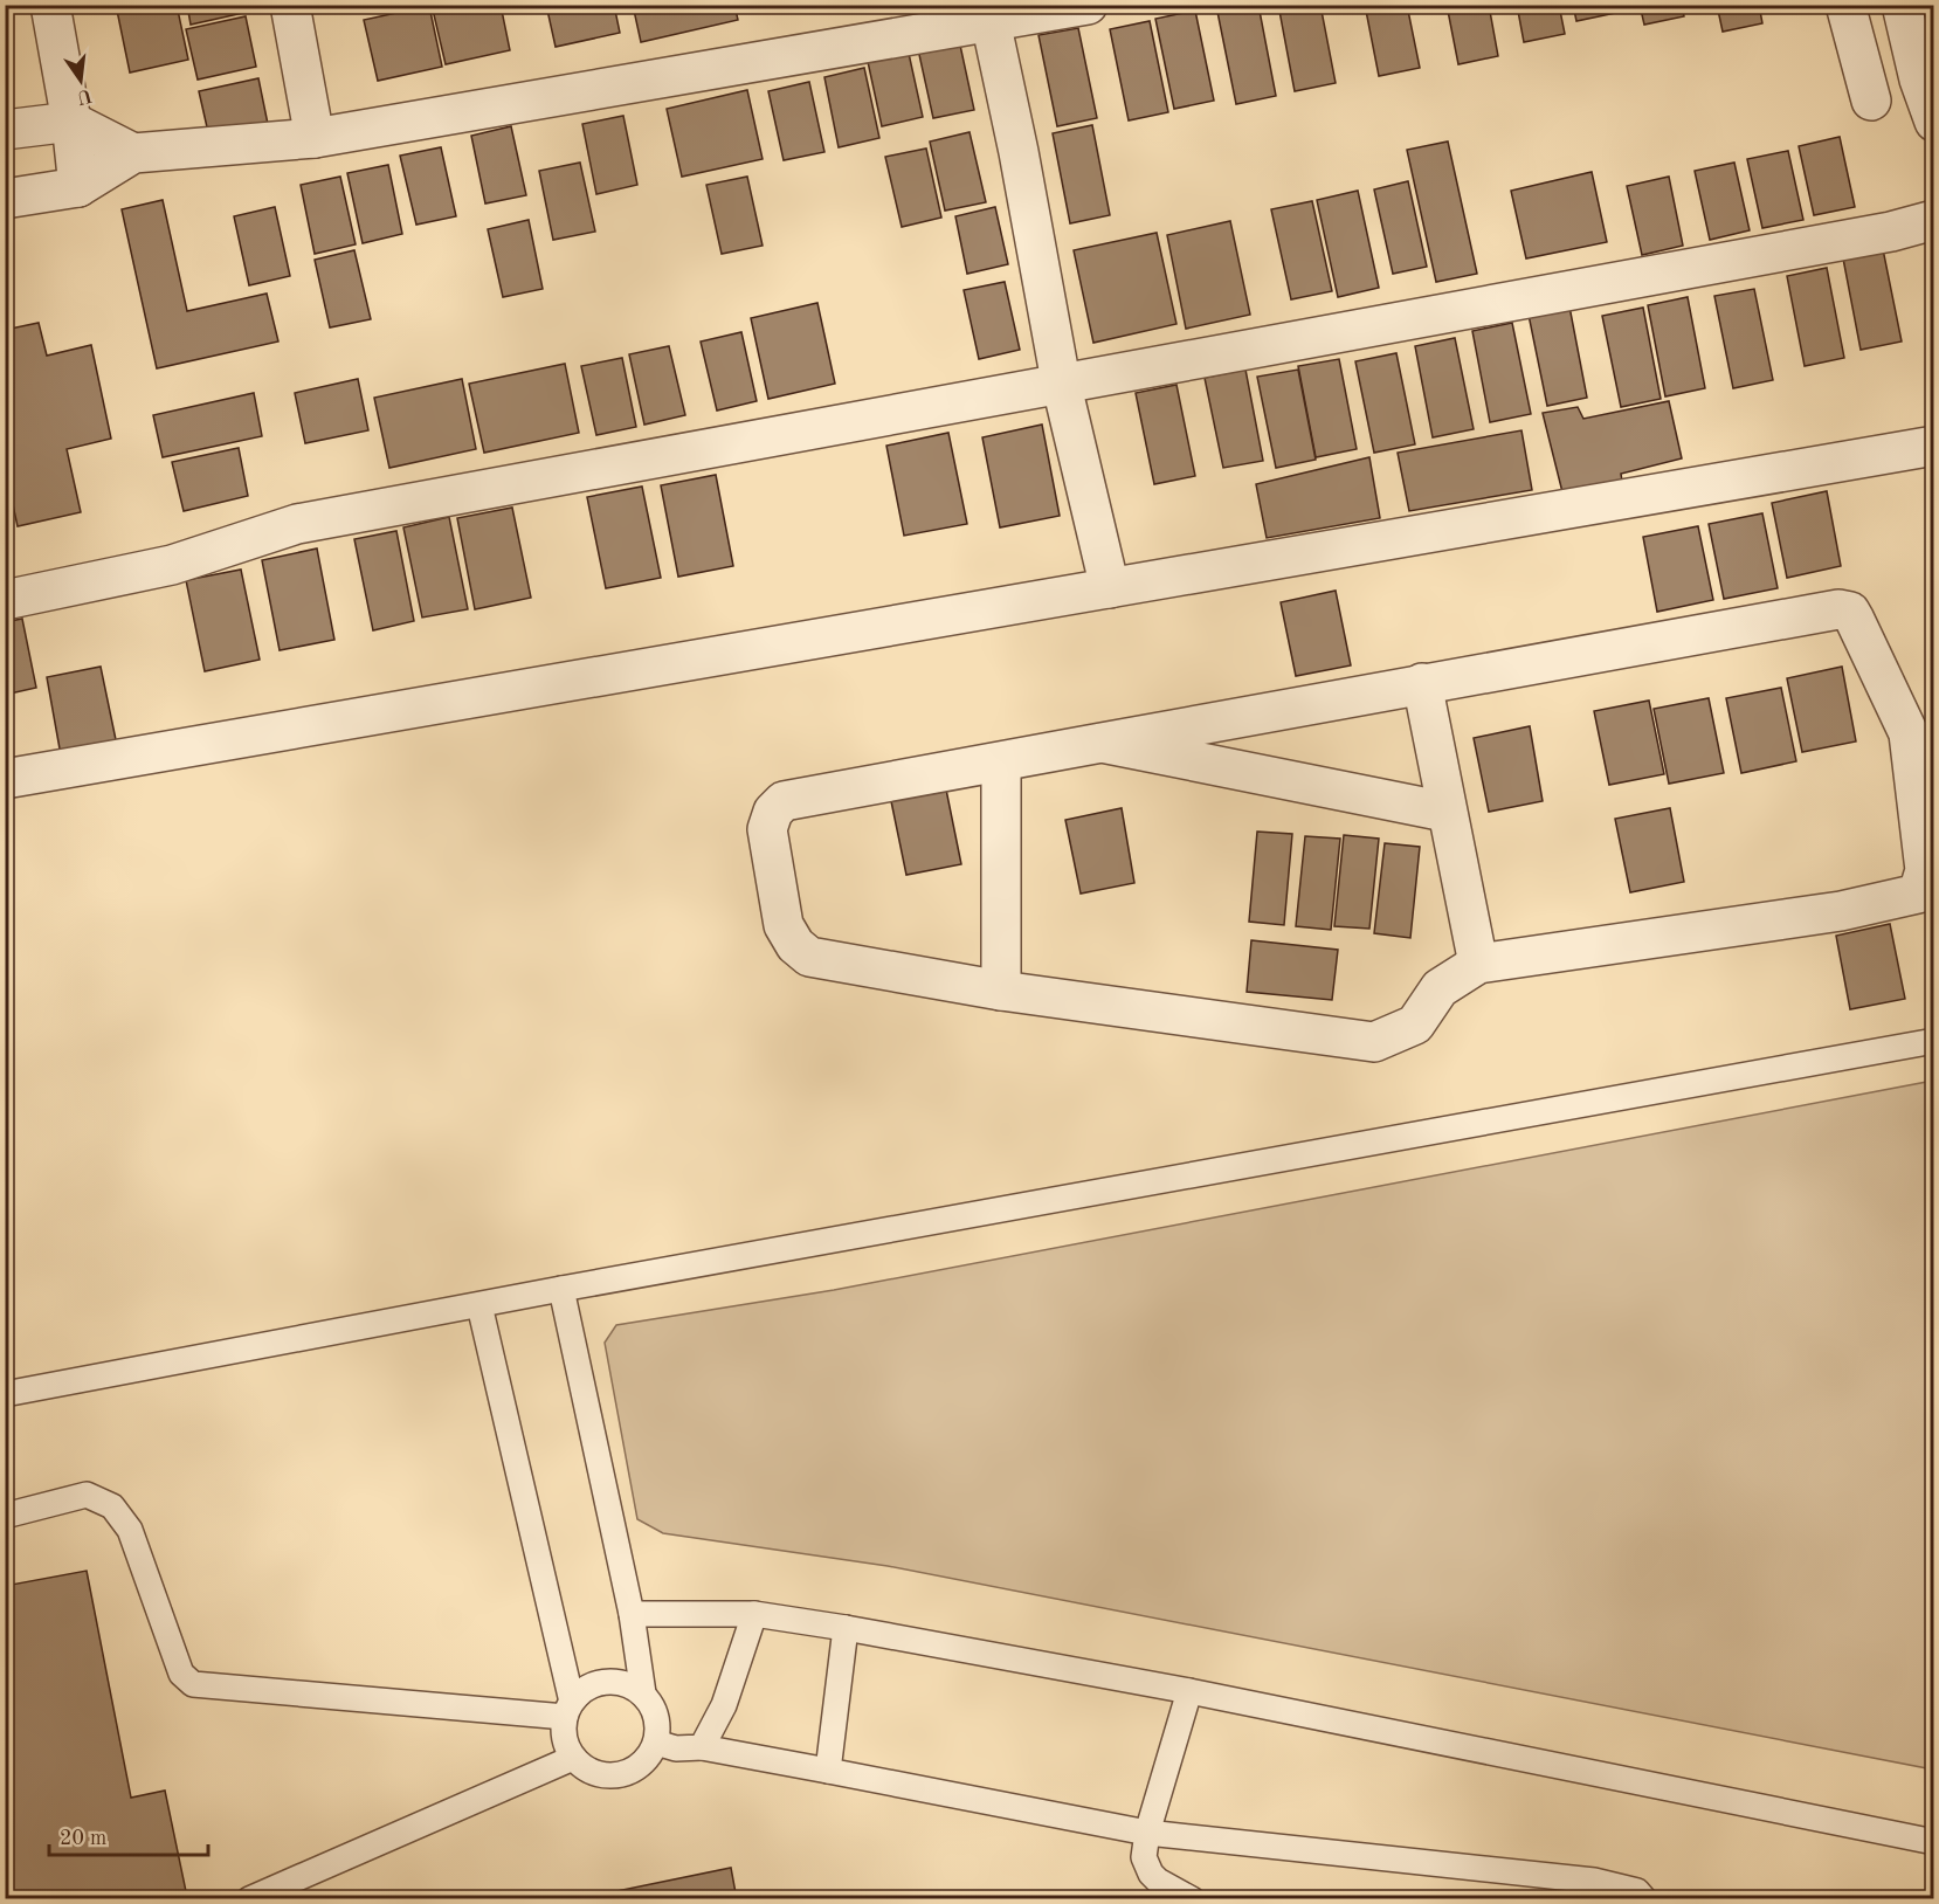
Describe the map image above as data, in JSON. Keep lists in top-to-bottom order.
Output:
{
  "scale_bar": "20 m",
  "north": "bottom"
}
